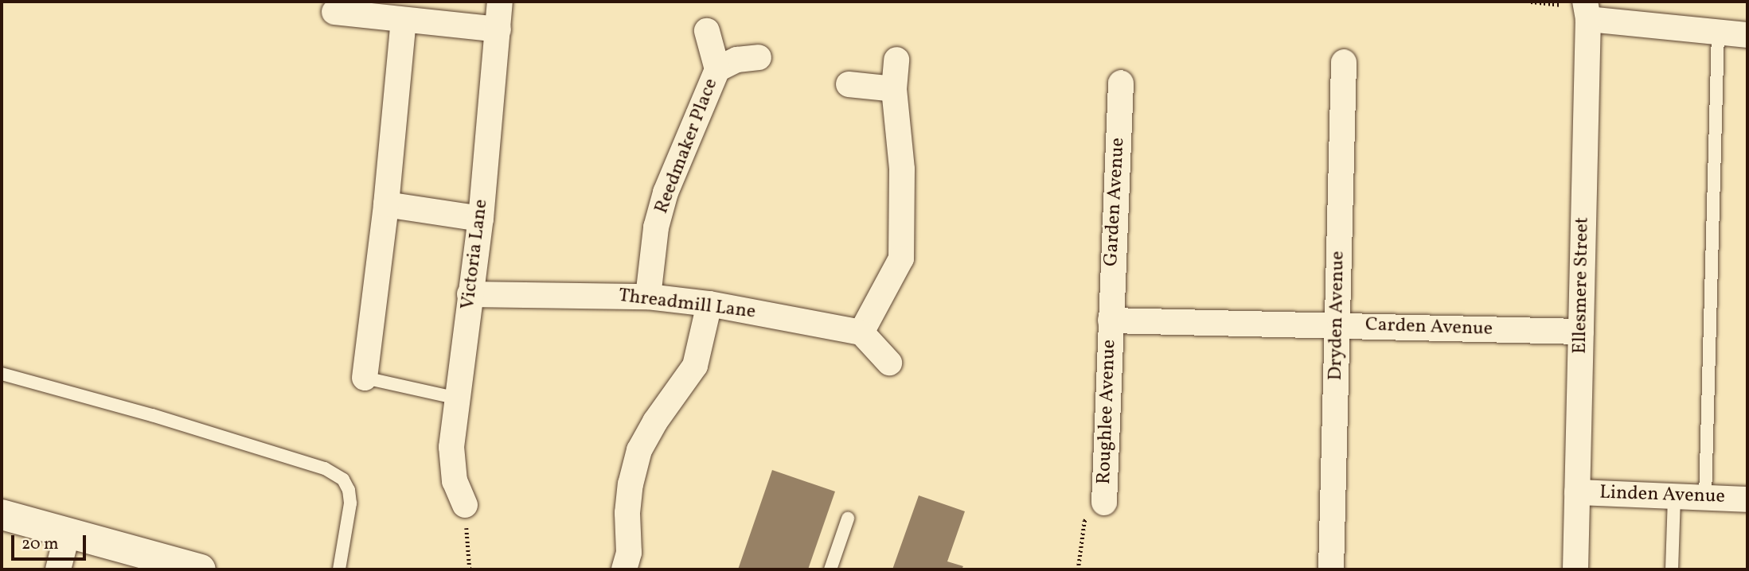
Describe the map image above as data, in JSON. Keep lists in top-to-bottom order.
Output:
{
  "streets": {
    "street": [
      "Reedmaker Place",
      "Garden Avenue",
      "Victoria Lane",
      "Ellesmere Street",
      "Threadmill Lane",
      "Dryden Avenue",
      "Carden Avenue",
      "Roughlee Avenue",
      "Linden Avenue"
    ]
  },
  "crossings": [
    ["Reedmaker Place", "Threadmill Lane"],
    ["Garden Avenue", "Carden Avenue"],
    ["Garden Avenue", "Roughlee Avenue"],
    ["Victoria Lane", "Threadmill Lane"],
    ["Ellesmere Street", "Carden Avenue"],
    ["Ellesmere Street", "Linden Avenue"],
    ["Dryden Avenue", "Carden Avenue"],
    ["Carden Avenue", "Roughlee Avenue"]
  ],
  "scale_bar": "20 m"
}
